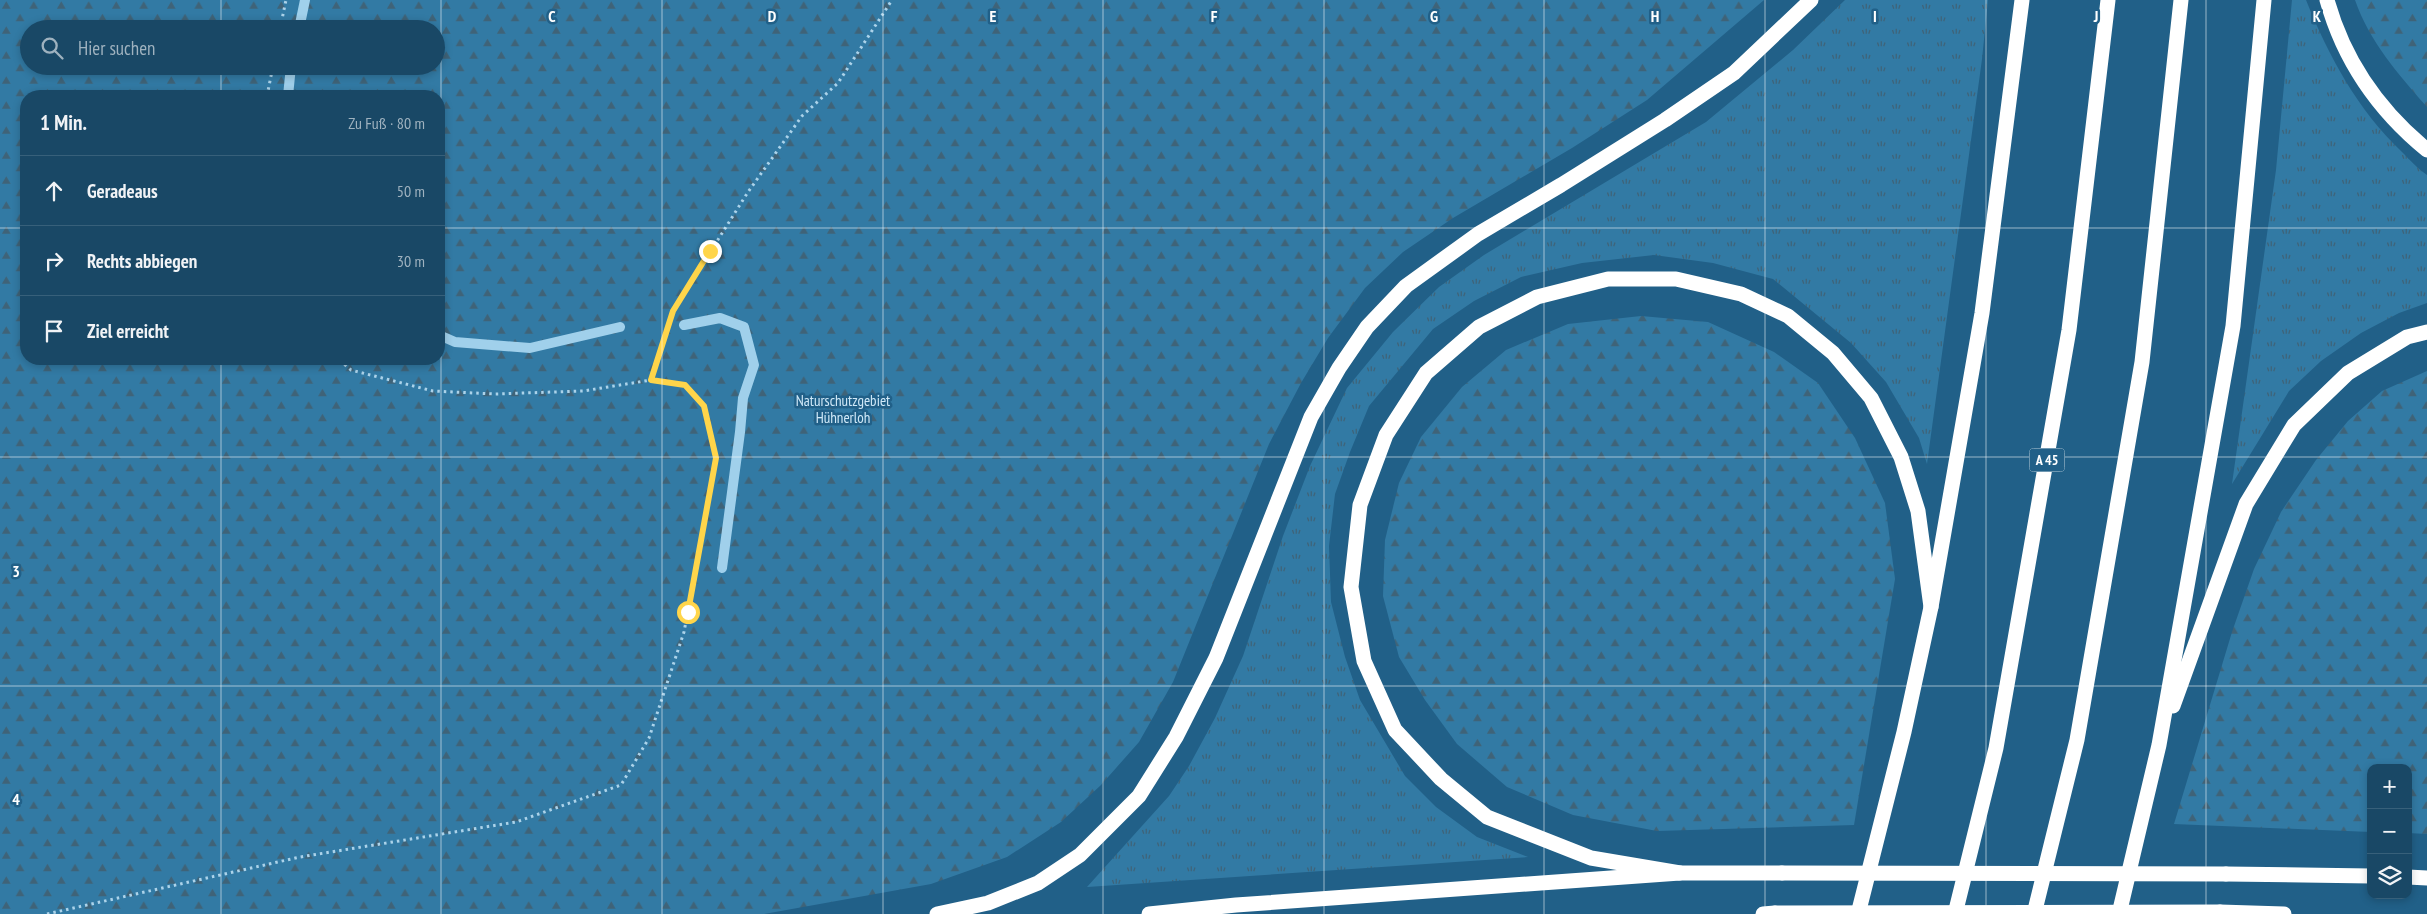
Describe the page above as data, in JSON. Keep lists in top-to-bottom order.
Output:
{
  "streets": {
    "highway": ["A 45"]
  },
  "parks": ["Naturschutzgebiet Hühnerloh"],
  "page": {
    "search": "Hier suchen",
    "heading": ["1 Min.", "Zu Fuß · 80 m"],
    "list": [
      ["Geradeaus", "50 m"],
      ["Rechts abbiegen", "30 m"],
      "Ziel erreicht"
    ],
    "map_buttons": ["+", "−"]
  },
  "grid": {
    "columns": [
      "C",
      "D",
      "E",
      "F",
      "G",
      "H",
      "I",
      "J",
      "K"
    ],
    "rows": ["3", "4"]
  }
}
